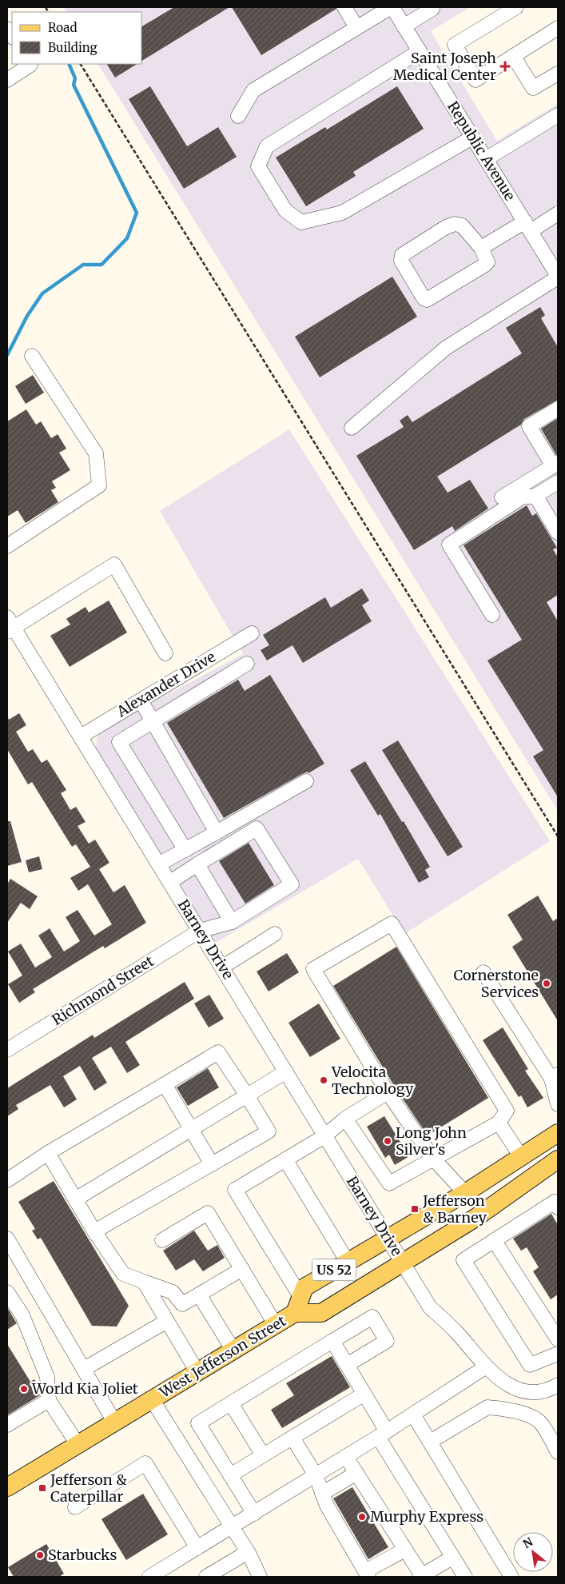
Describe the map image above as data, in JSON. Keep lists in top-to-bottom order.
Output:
{
  "streets": {
    "main road": ["US 52", "West Jefferson Street"],
    "street": [
      "Republic Avenue",
      "Alexander Drive",
      "Barney Drive",
      "Richmond Street"
    ]
  },
  "crossings": [
    ["Alexander Drive", "Barney Drive"],
    ["Barney Drive", "Richmond Street"],
    ["Barney Drive", "West Jefferson Street"]
  ],
  "places": {
    "health": ["Saint Joseph Medical Center"],
    "other": [
      "Cornerstone Services",
      "Velocita Technology",
      "Long John Silver's",
      "World Kia Joliet",
      "Murphy Express",
      "Starbucks"
    ],
    "transit": ["Jefferson & Barney", "Jefferson & Caterpillar"]
  },
  "legend": ["Road", "Building"],
  "north": "top left"
}
